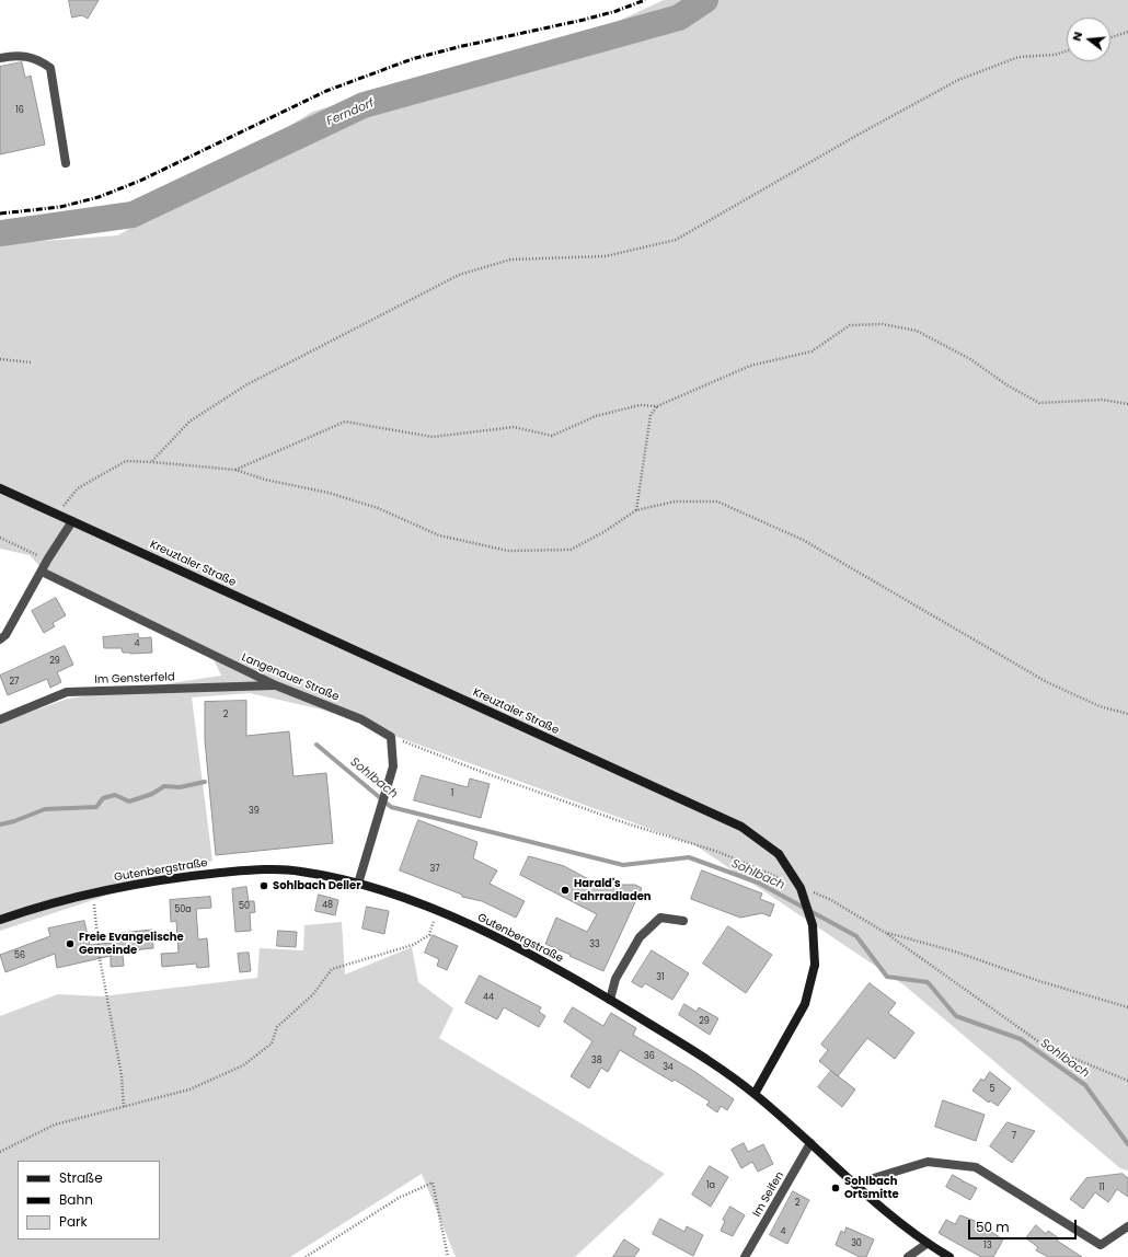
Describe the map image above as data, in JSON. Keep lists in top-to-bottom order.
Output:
{
  "streets": {
    "street": [
      "Kreuztaler Straße",
      "Langenauer Straße",
      "Im Gensterfeld",
      "Gutenbergstraße",
      "Im Seifen"
    ]
  },
  "crossings": [
    ["Kreuztaler Straße", "Gutenbergstraße"],
    ["Langenauer Straße", "Im Gensterfeld"],
    ["Gutenbergstraße", "Im Seifen"]
  ],
  "water": ["Ferndorf", "Sohlbach"],
  "places": [
    "Sohlbach Deller",
    "Harald's Fahrradladen",
    "Freie Evangelische Gemeinde",
    "Sohlbach Ortsmitte"
  ],
  "house_numbers": [
    "16",
    "4",
    "29",
    "27",
    "2",
    "1",
    "39",
    "37",
    "48",
    "50",
    "50a",
    "33",
    "56",
    "31",
    "44",
    "29",
    "36",
    "38",
    "34",
    "5",
    "7",
    "1a",
    "11",
    "2",
    "4",
    "30",
    "13"
  ],
  "legend": ["Straße", "Bahn", "Park"],
  "scale_bar": "50 m",
  "north": "left"
}
